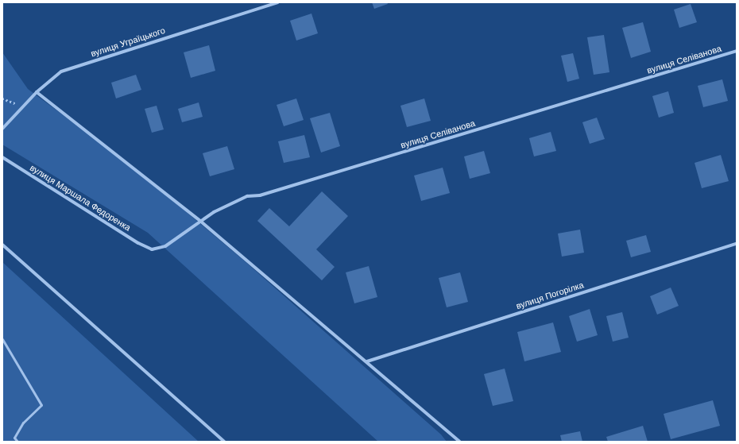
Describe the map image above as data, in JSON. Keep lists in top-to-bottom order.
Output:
{
  "streets": {
    "street": [
      "вулиця Уграїцького",
      "вулиця Селіванова",
      "вулиця Маршала Федоренка",
      "вулиця Погорілка"
    ]
  },
  "crossings": [
    ["вулиця Селіванова", "вулиця Маршала Федоренка"]
  ]
}
